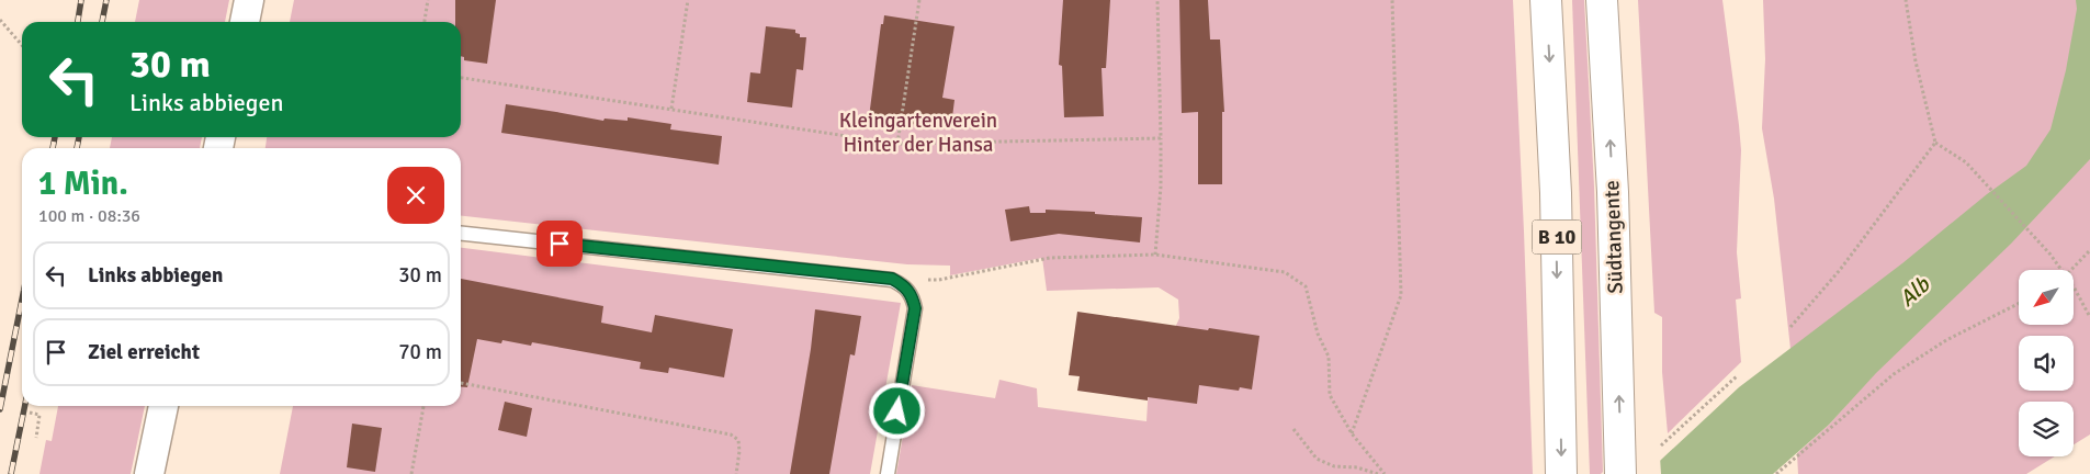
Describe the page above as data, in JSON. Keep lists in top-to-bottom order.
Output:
{
  "streets": {
    "highway": ["B 10", "Südtangente"]
  },
  "water": ["Alb"],
  "parks": ["Kleingartenverein Hinter der Hansa"],
  "north": "bottom left",
  "page": {
    "turn": ["30 m", "Links abbiegen"],
    "heading": ["1 Min.", "100 m · 08:36"],
    "list": [
      {
        "name": "Links abbiegen",
        "value": "30 m"
      },
      {
        "name": "Ziel erreicht",
        "value": "70 m"
      }
    ]
  }
}
